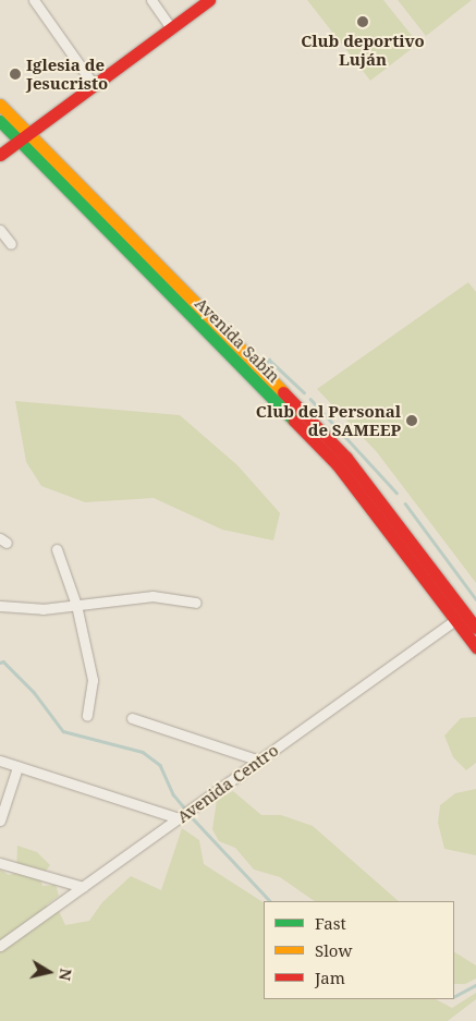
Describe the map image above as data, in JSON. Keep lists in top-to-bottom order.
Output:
{
  "streets": {
    "main road": ["Avenida Sabín"],
    "street": ["Avenida Centro"]
  },
  "crossings": [
    ["Avenida Sabín", "Avenida Centro"]
  ],
  "places": ["Club deportivo Luján", "Iglesia de Jesucristo", "Club del Personal de SAMEEP"],
  "legend": ["Fast", "Slow", "Jam"],
  "north": "right"
}
